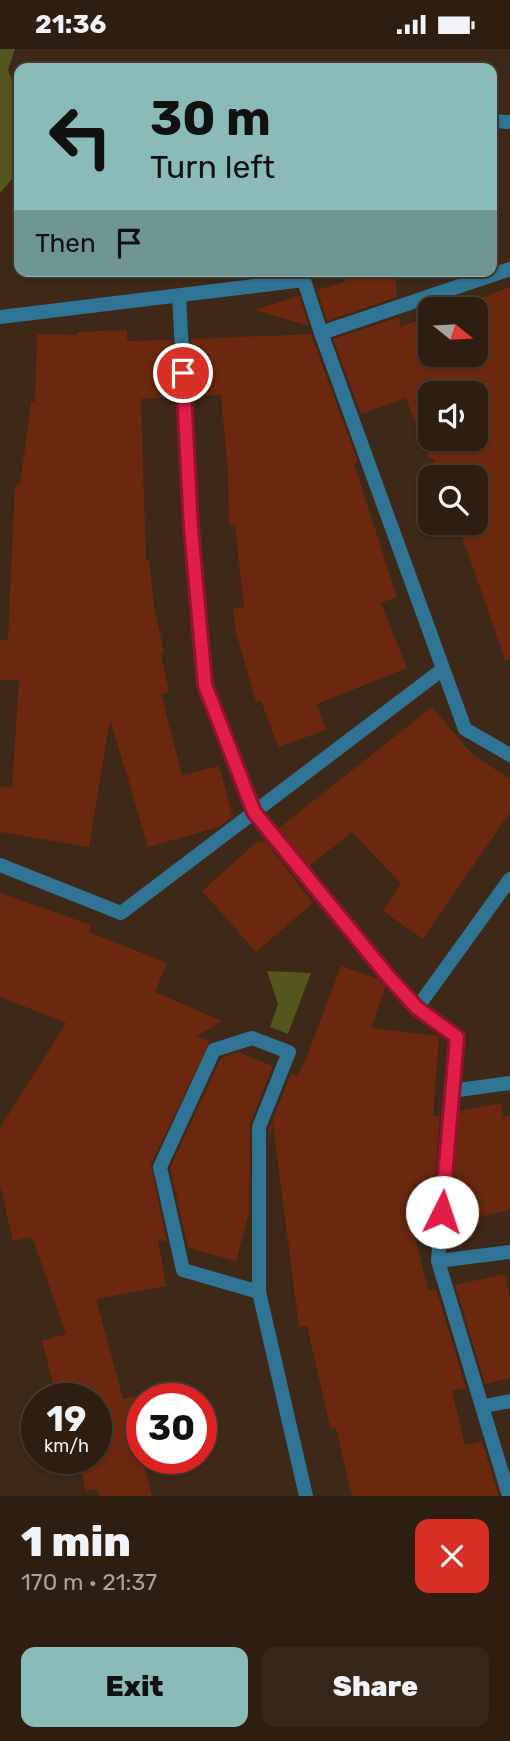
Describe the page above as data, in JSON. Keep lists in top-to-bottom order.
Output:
{
  "north": "right",
  "page": {
    "status": "21:36",
    "turn": ["30 m", "Turn left"],
    "then": "Then",
    "speed": "19 km/h",
    "limit": "30",
    "heading": ["1 min", "170 m · 21:37"],
    "buttons": ["Exit", "Share"]
  }
}
